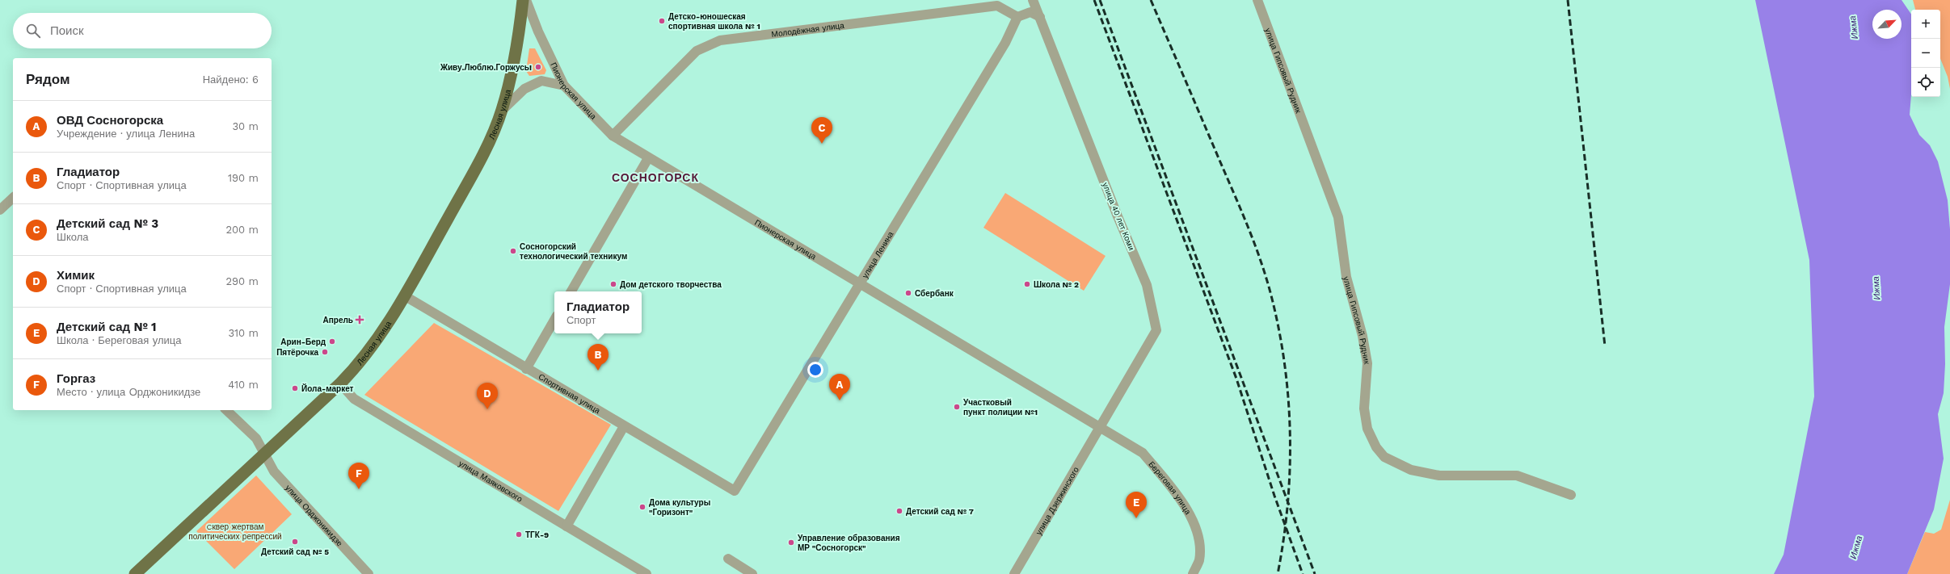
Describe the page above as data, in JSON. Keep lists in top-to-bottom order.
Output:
{
  "streets": {
    "main road": ["Лесная улица"],
    "street": [
      "Молодёжная улица",
      "улица Гипсовый Рудник",
      "Пионерская улица",
      "улица 40 лет Коми",
      "улица Ленина",
      "Спортивная улица",
      "улица Маяковского",
      "Береговая улица",
      "улица Дзержинского",
      "улица Орджоникидзе"
    ]
  },
  "crossings": [
    ["Молодёжная улица", "Пионерская улица"],
    ["Молодёжная улица", "улица Ленина"],
    ["Пионерская улица", "улица 40 лет Коми"],
    ["Пионерская улица", "улица Ленина"],
    ["Пионерская улица", "Береговая улица"],
    ["Пионерская улица", "улица Дзержинского"],
    ["Лесная улица", "Спортивная улица"],
    ["Лесная улица", "улица Маяковского"],
    ["Лесная улица", "улица Орджоникидзе"],
    ["улица 40 лет Коми", "Береговая улица"],
    ["улица 40 лет Коми", "улица Дзержинского"],
    ["улица Ленина", "Спортивная улица"],
    ["Береговая улица", "улица Дзержинского"]
  ],
  "districts": ["СОСНОГОРСК"],
  "water": ["Ижма"],
  "parks": ["Cквер жертвам политических репрессий"],
  "places": {
    "other": [
      "Детско-юношеская спортивная школа № 1",
      "Живу.Люблю.Горжусь!",
      "Сосногорский технологический техникум",
      "Дом детского творчества",
      "Школа № 2",
      "Сбербанк",
      "Арин-Берд",
      "Пятёрочка",
      "Йола-маркет",
      "Участковый пункт полиции №1",
      "Дома культуры \"Горизонт\"",
      "Детский сад № 7",
      "ТГК-9",
      "Детский сад № 5",
      "Управление образования МР \"Сосногорск\""
    ],
    "health": ["Апрель"]
  },
  "north": "top right",
  "page": {
    "map_buttons": ["+", "−"],
    "search": "Поиск",
    "heading": ["Рядом", "Найдено: 6"],
    "list": [
      {
        "mark": "A",
        "name": "ОВД Сосногорска",
        "note": "Учреждение · улица Ленина",
        "value": "30 m"
      },
      {
        "mark": "B",
        "name": "Гладиатор",
        "note": "Спорт · Спортивная улица",
        "value": "190 m"
      },
      {
        "mark": "C",
        "name": "Детский сад № 3",
        "note": "Школа",
        "value": "200 m"
      },
      {
        "mark": "D",
        "name": "Химик",
        "note": "Спорт · Спортивная улица",
        "value": "290 m"
      },
      {
        "mark": "E",
        "name": "Детский сад № 1",
        "note": "Школа · Береговая улица",
        "value": "310 m"
      },
      {
        "mark": "F",
        "name": "Горгаз",
        "note": "Место · улица Орджоникидзе",
        "value": "410 m"
      }
    ],
    "pins": [
      "C",
      "B",
      "A",
      "D",
      "F",
      "E"
    ],
    "popup": ["Гладиатор", "Спорт"]
  }
}
